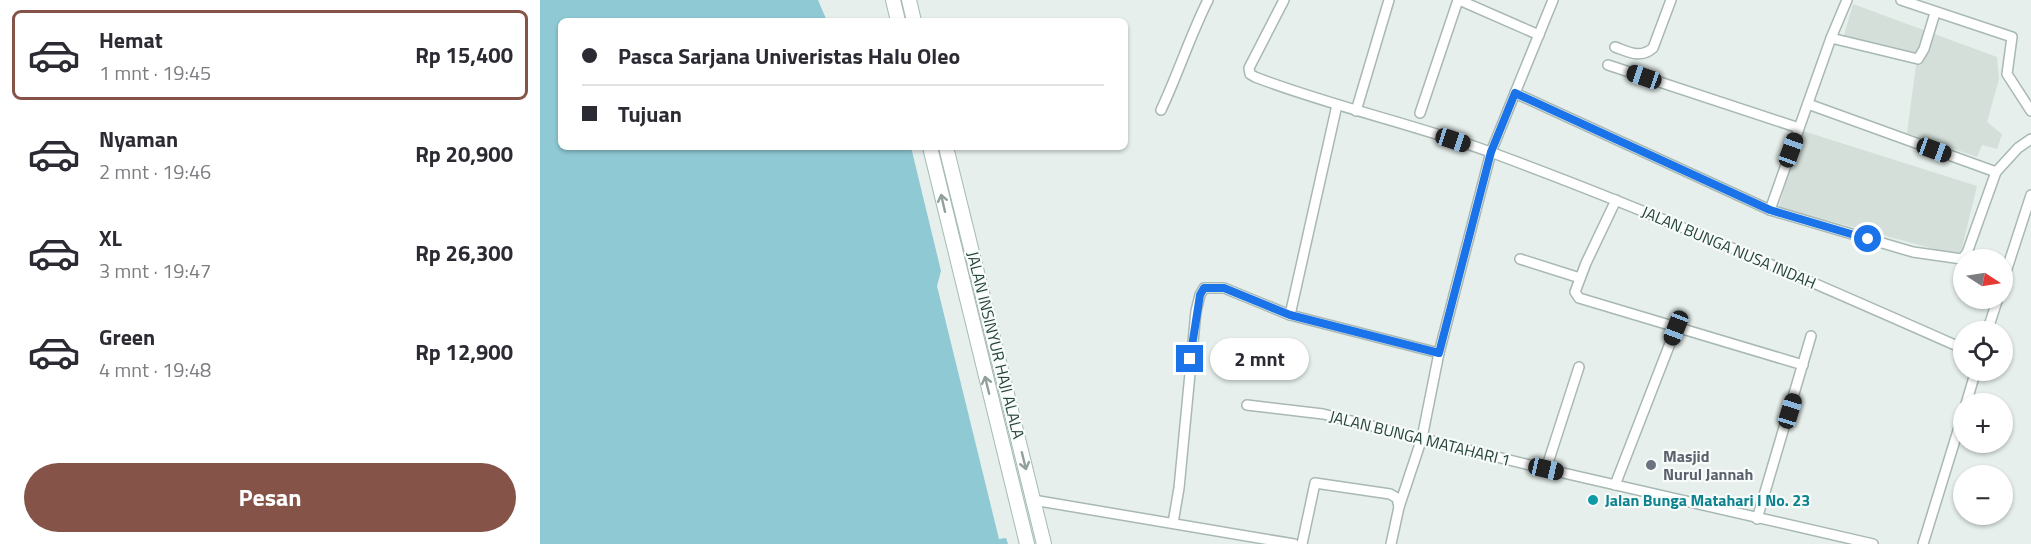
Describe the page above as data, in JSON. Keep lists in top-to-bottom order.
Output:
{
  "streets": {
    "main road": ["JALAN INSINYUR HAJI ALALA"],
    "street": ["JALAN BUNGA NUSA INDAH", "JALAN BUNGA MATAHARI 1"]
  },
  "places": ["Masjid Nurul Jannah", "Jalan Bunga Matahari I No. 23"],
  "north": "right",
  "page": {
    "list": [
      {
        "name": "Hemat",
        "note": "1 mnt · 19:45",
        "value": "Rp 15,400"
      },
      {
        "name": "Nyaman",
        "note": "2 mnt · 19:46",
        "value": "Rp 20,900"
      },
      {
        "name": "XL",
        "note": "3 mnt · 19:47",
        "value": "Rp 26,300"
      },
      {
        "name": "Green",
        "note": "4 mnt · 19:48",
        "value": "Rp 12,900"
      }
    ],
    "banner": ["Pasca Sarjana Univeristas Halu Oleo", "Tujuan"],
    "map_buttons": ["+", "−"],
    "bubble": "2 mnt",
    "buttons": "Pesan"
  }
}
